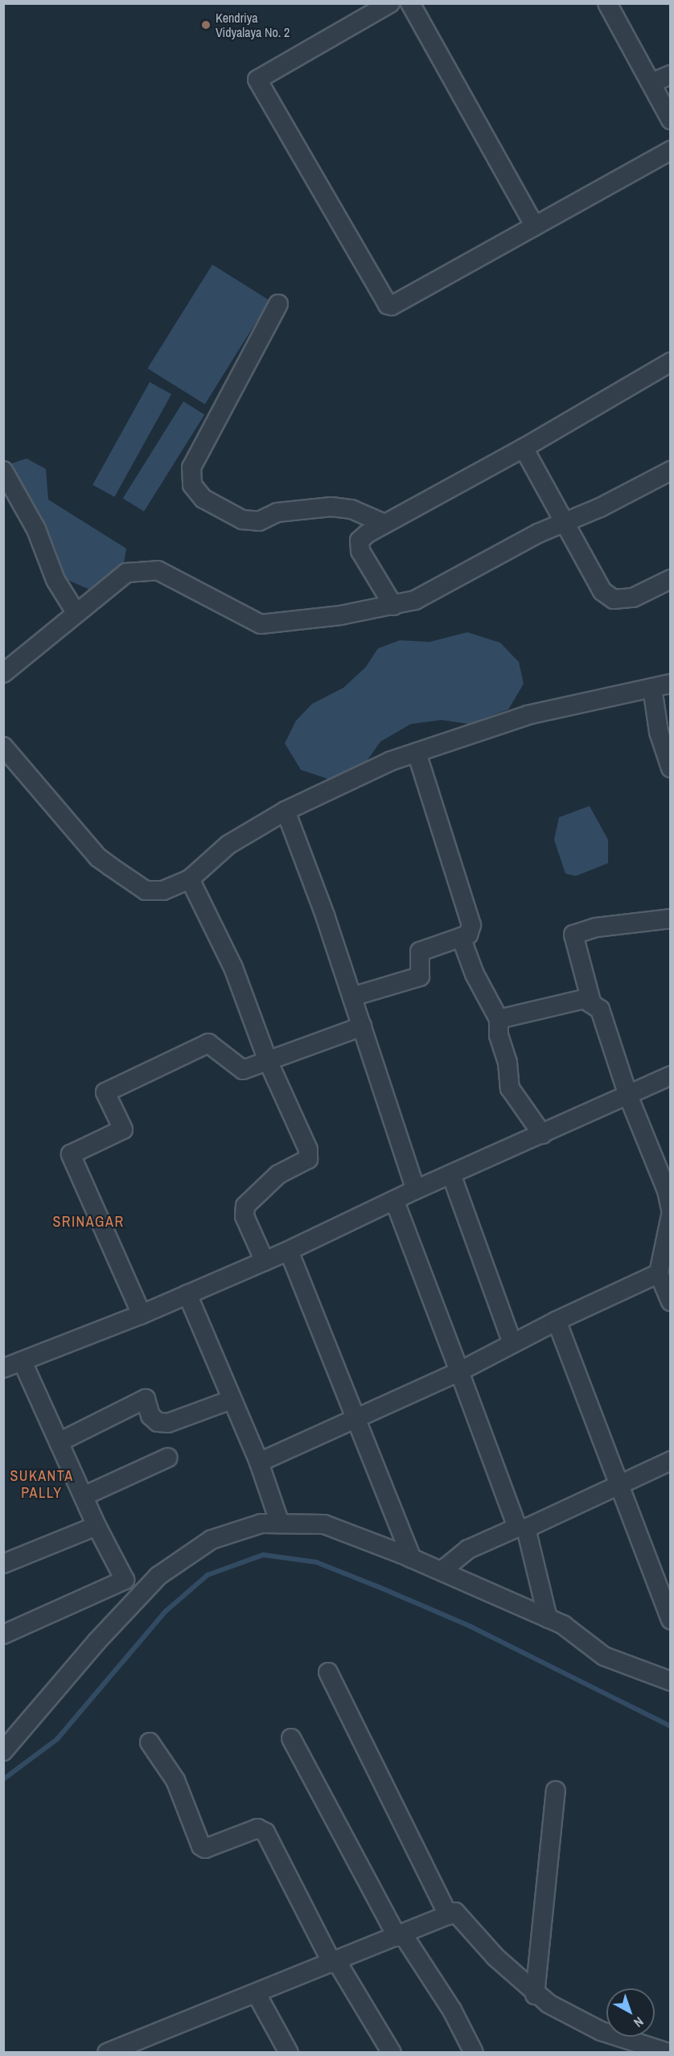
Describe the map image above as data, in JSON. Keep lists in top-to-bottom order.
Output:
{
  "districts": ["SRINAGAR", "SUKANTA PALLY"],
  "places": ["Kendriya Vidyalaya No. 2"],
  "north": "bottom right"
}
